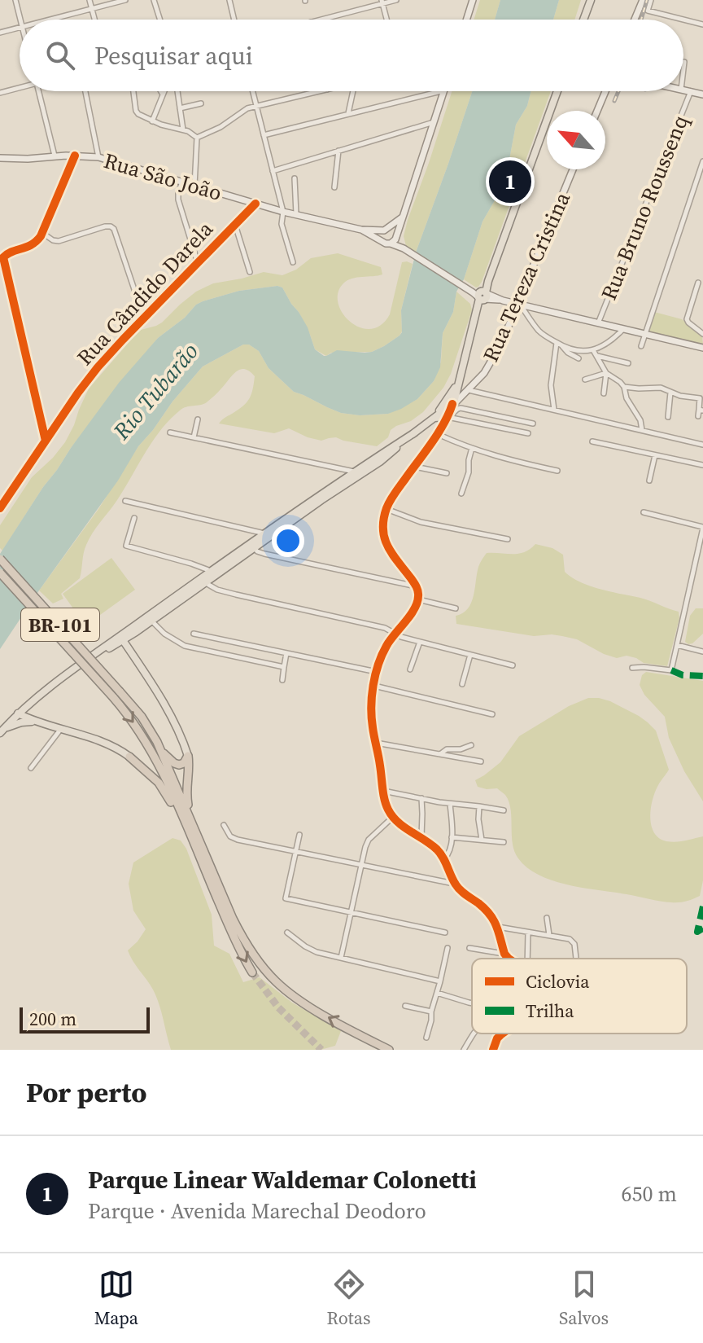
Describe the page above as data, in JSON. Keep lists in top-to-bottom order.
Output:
{
  "streets": {
    "highway": ["BR-101"],
    "street": [
      "Rua São João",
      "Rua Bruno Roussenq",
      "Rua Tereza Cristina",
      "Rua Cândido Darela"
    ]
  },
  "crossings": [
    ["Rua São João", "Rua Cândido Darela"]
  ],
  "water": ["Rio Tubarão"],
  "legend": ["Ciclovia", "Trilha"],
  "scale_bar": "200 m",
  "north": "top left",
  "page": {
    "search": "Pesquisar aqui",
    "pins": "1",
    "scale": "200 m",
    "heading": "Por perto",
    "list": [
      {
        "mark": "1",
        "name": "Parque Linear Waldemar Colonetti",
        "note": "Parque · Avenida Marechal Deodoro",
        "value": "650 m"
      }
    ],
    "nav": ["Mapa", "Rotas", "Salvos"]
  }
}
